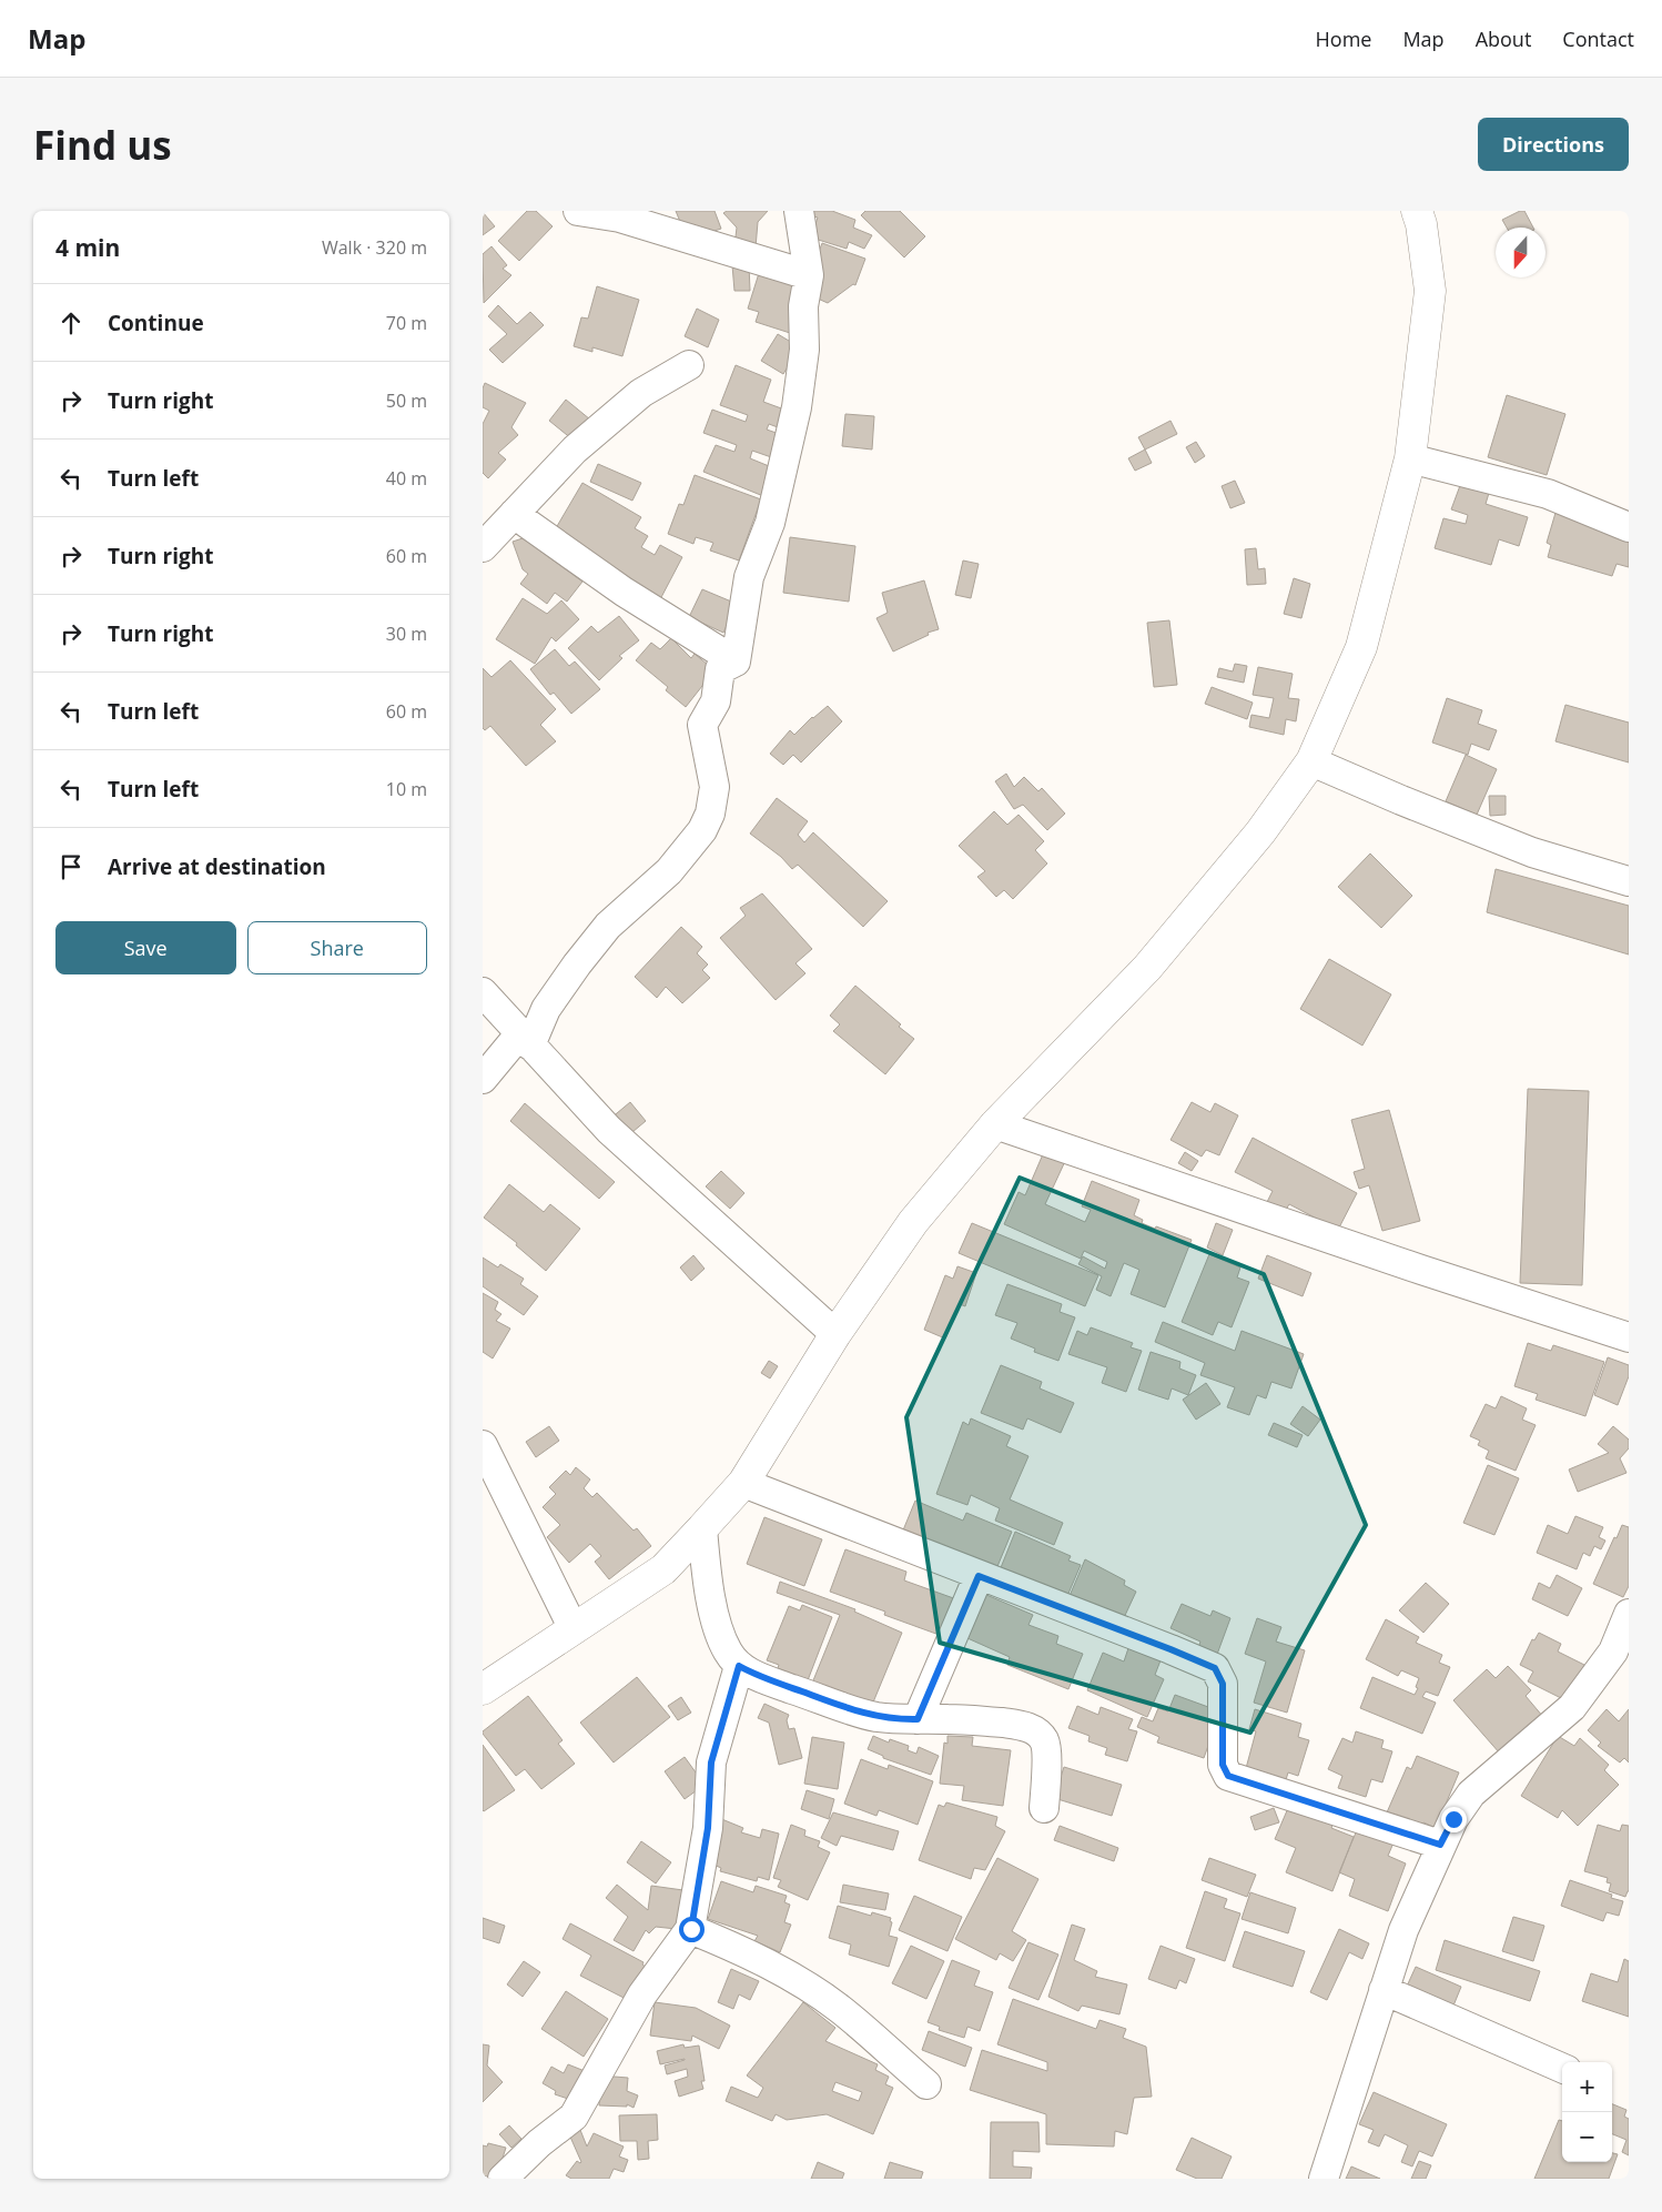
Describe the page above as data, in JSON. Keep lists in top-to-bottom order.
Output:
{
  "north": "bottom",
  "page": {
    "header": "Map",
    "nav": [
      "Home",
      "Map",
      "About",
      "Contact"
    ],
    "buttons": [
      "Directions",
      ["Save", "Share"]
    ],
    "title": "Find us",
    "heading": ["4 min", "Walk · 320 m"],
    "list": [
      ["Continue", "70 m"],
      ["Turn right", "50 m"],
      ["Turn left", "40 m"],
      ["Turn right", "60 m"],
      ["Turn right", "30 m"],
      ["Turn left", "60 m"],
      ["Turn left", "10 m"],
      "Arrive at destination"
    ],
    "map_buttons": ["+", "−"]
  }
}
